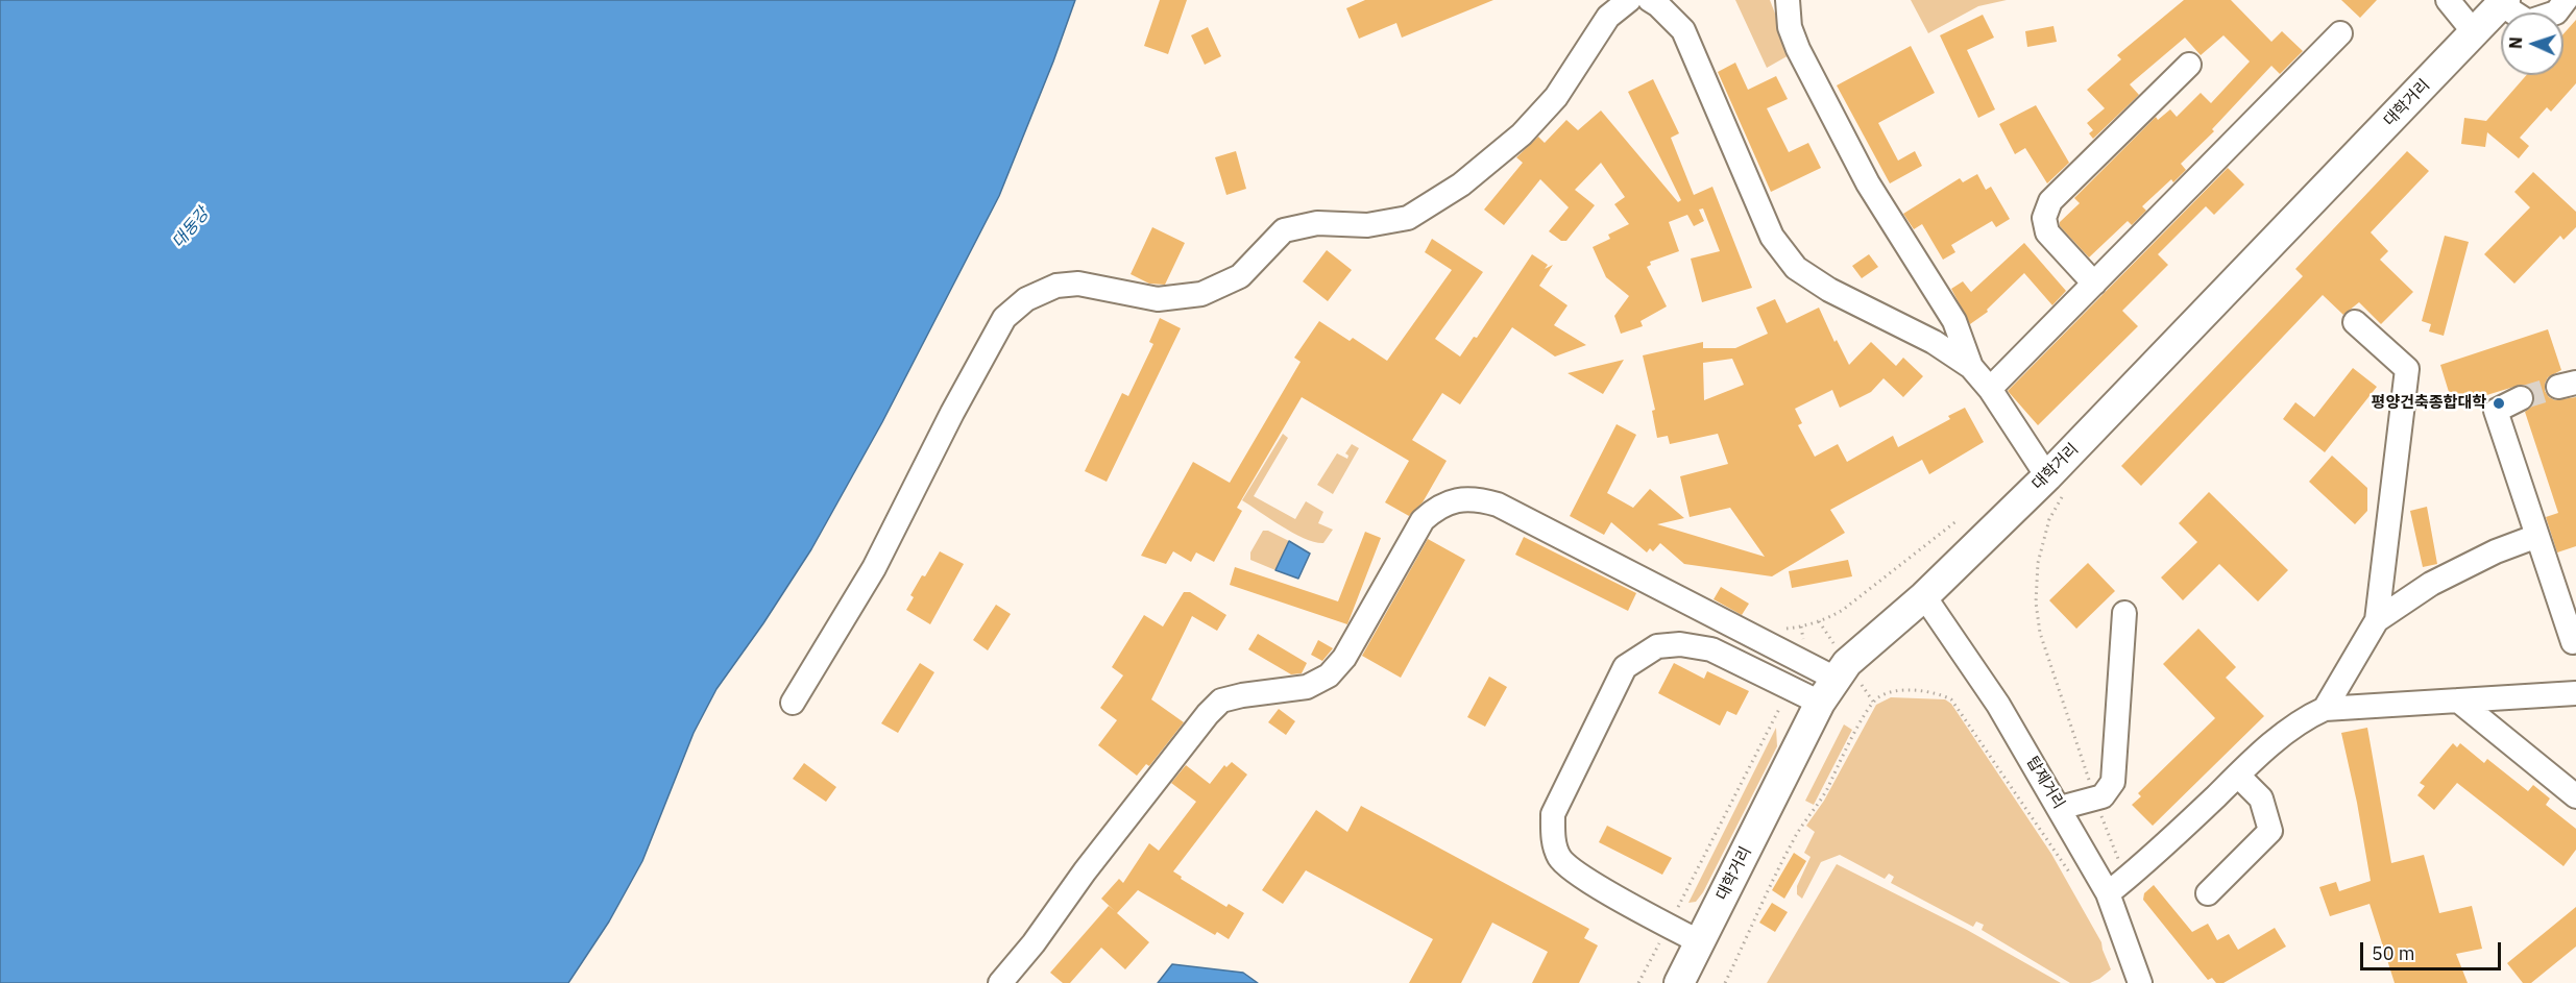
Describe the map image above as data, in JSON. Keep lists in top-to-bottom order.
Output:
{
  "streets": {
    "main road": ["대학거리"],
    "street": ["탑제거리"]
  },
  "crossings": [
    ["대학거리", "탑제거리"]
  ],
  "water": ["대동강"],
  "places": ["평양건축종합대학"],
  "scale_bar": "50 m",
  "north": "left"
}
